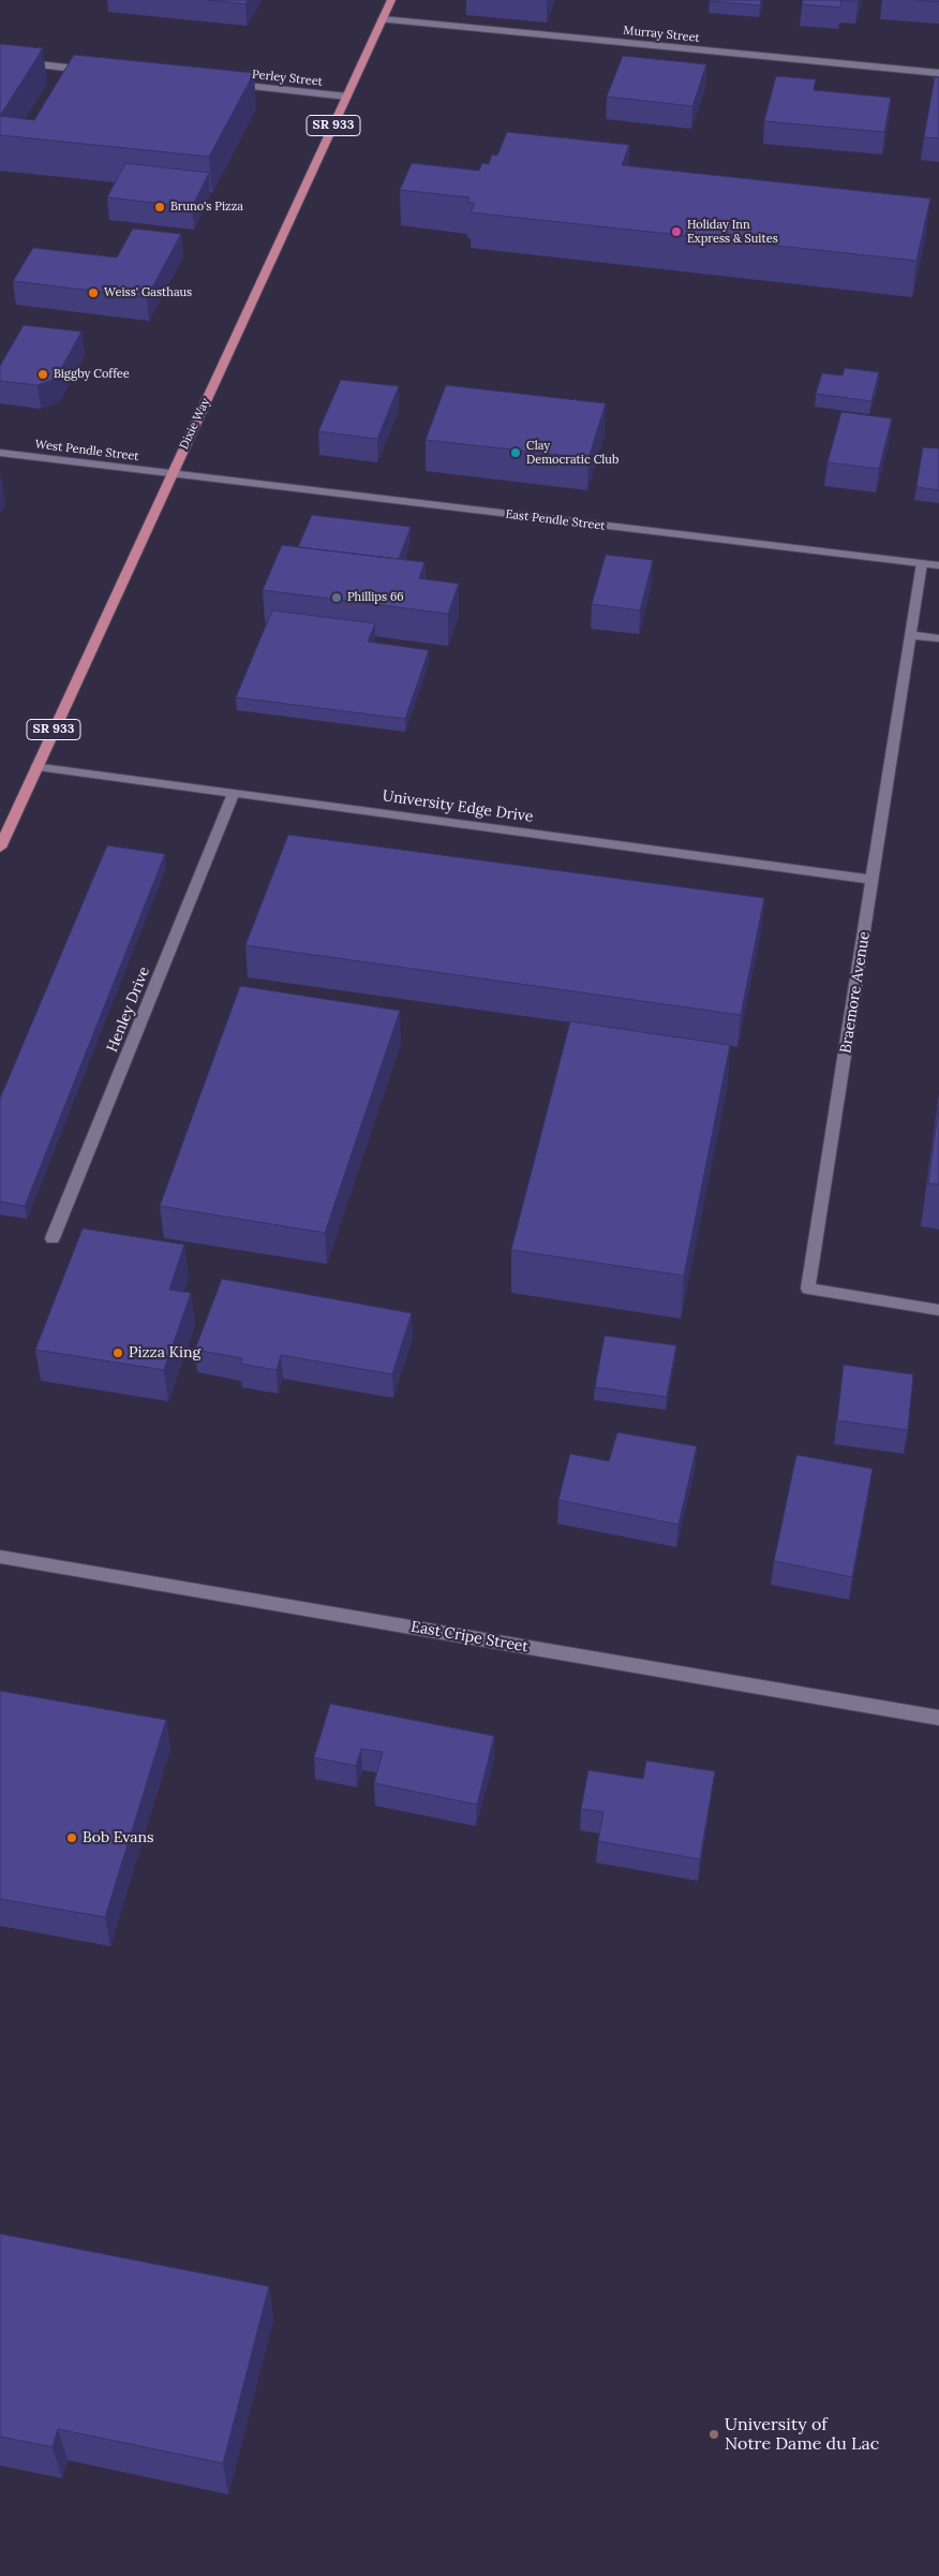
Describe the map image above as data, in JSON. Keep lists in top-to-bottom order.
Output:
{
  "streets": {
    "main road": ["SR 933", "Dixie Way"],
    "street": [
      "Murray Street",
      "Perley Street",
      "West Pendle Street",
      "East Pendle Street",
      "University Edge Drive",
      "Braemore Avenue",
      "Henley Drive",
      "East Cripe Street"
    ]
  },
  "crossings": [
    ["Murray Street", "Dixie Way"],
    ["Perley Street", "Dixie Way"],
    ["Dixie Way", "West Pendle Street"],
    ["Dixie Way", "East Pendle Street"],
    ["Dixie Way", "University Edge Drive"],
    ["West Pendle Street", "East Pendle Street"],
    ["East Pendle Street", "Braemore Avenue"],
    ["University Edge Drive", "Braemore Avenue"],
    ["University Edge Drive", "Henley Drive"]
  ],
  "places": [
    "Bruno's Pizza",
    "Holiday Inn Express & Suites",
    "Weiss' Gasthaus",
    "Biggby Coffee",
    "Clay Democratic Club",
    "Phillips 66",
    "Pizza King",
    "Bob Evans",
    "University of Notre Dame du Lac"
  ]
}
